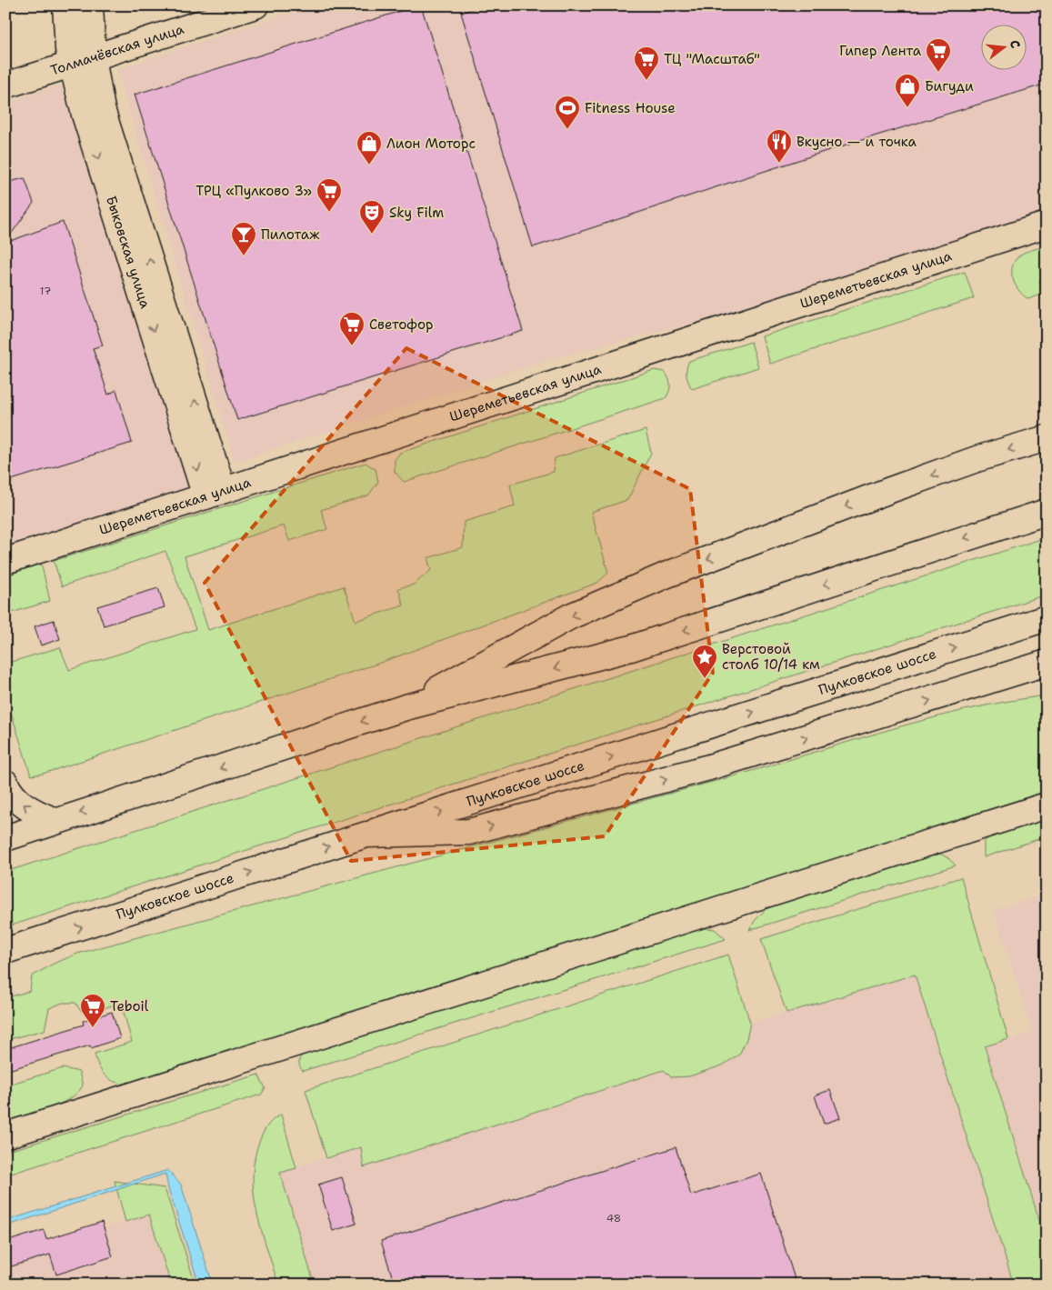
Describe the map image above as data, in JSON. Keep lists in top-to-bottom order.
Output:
{
  "streets": {
    "main road": [
      "Толмачёвская улица",
      "Быковская улица",
      "Шереметьевская улица",
      "Пулковское шоссе"
    ]
  },
  "crossings": [
    ["Толмачёвская улица", "Быковская улица"],
    ["Быковская улица", "Шереметьевская улица"]
  ],
  "places": {
    "supermarket": [
      "Гипер Лента",
      "ТЦ \"Масштаб\"",
      "ТРЦ «Пулково 3»",
      "Светофор",
      "Teboil"
    ],
    "shop": ["Бигуди", "Лион Моторс"],
    "sports": ["Fitness House"],
    "restaurant": ["Вкусно — и точка"],
    "theatre": ["Sky Film"],
    "bar": ["Пилотаж"],
    "place": ["Верстовой столб 10/14 км"]
  },
  "house_numbers": ["17", "48"],
  "north": "right"
}
